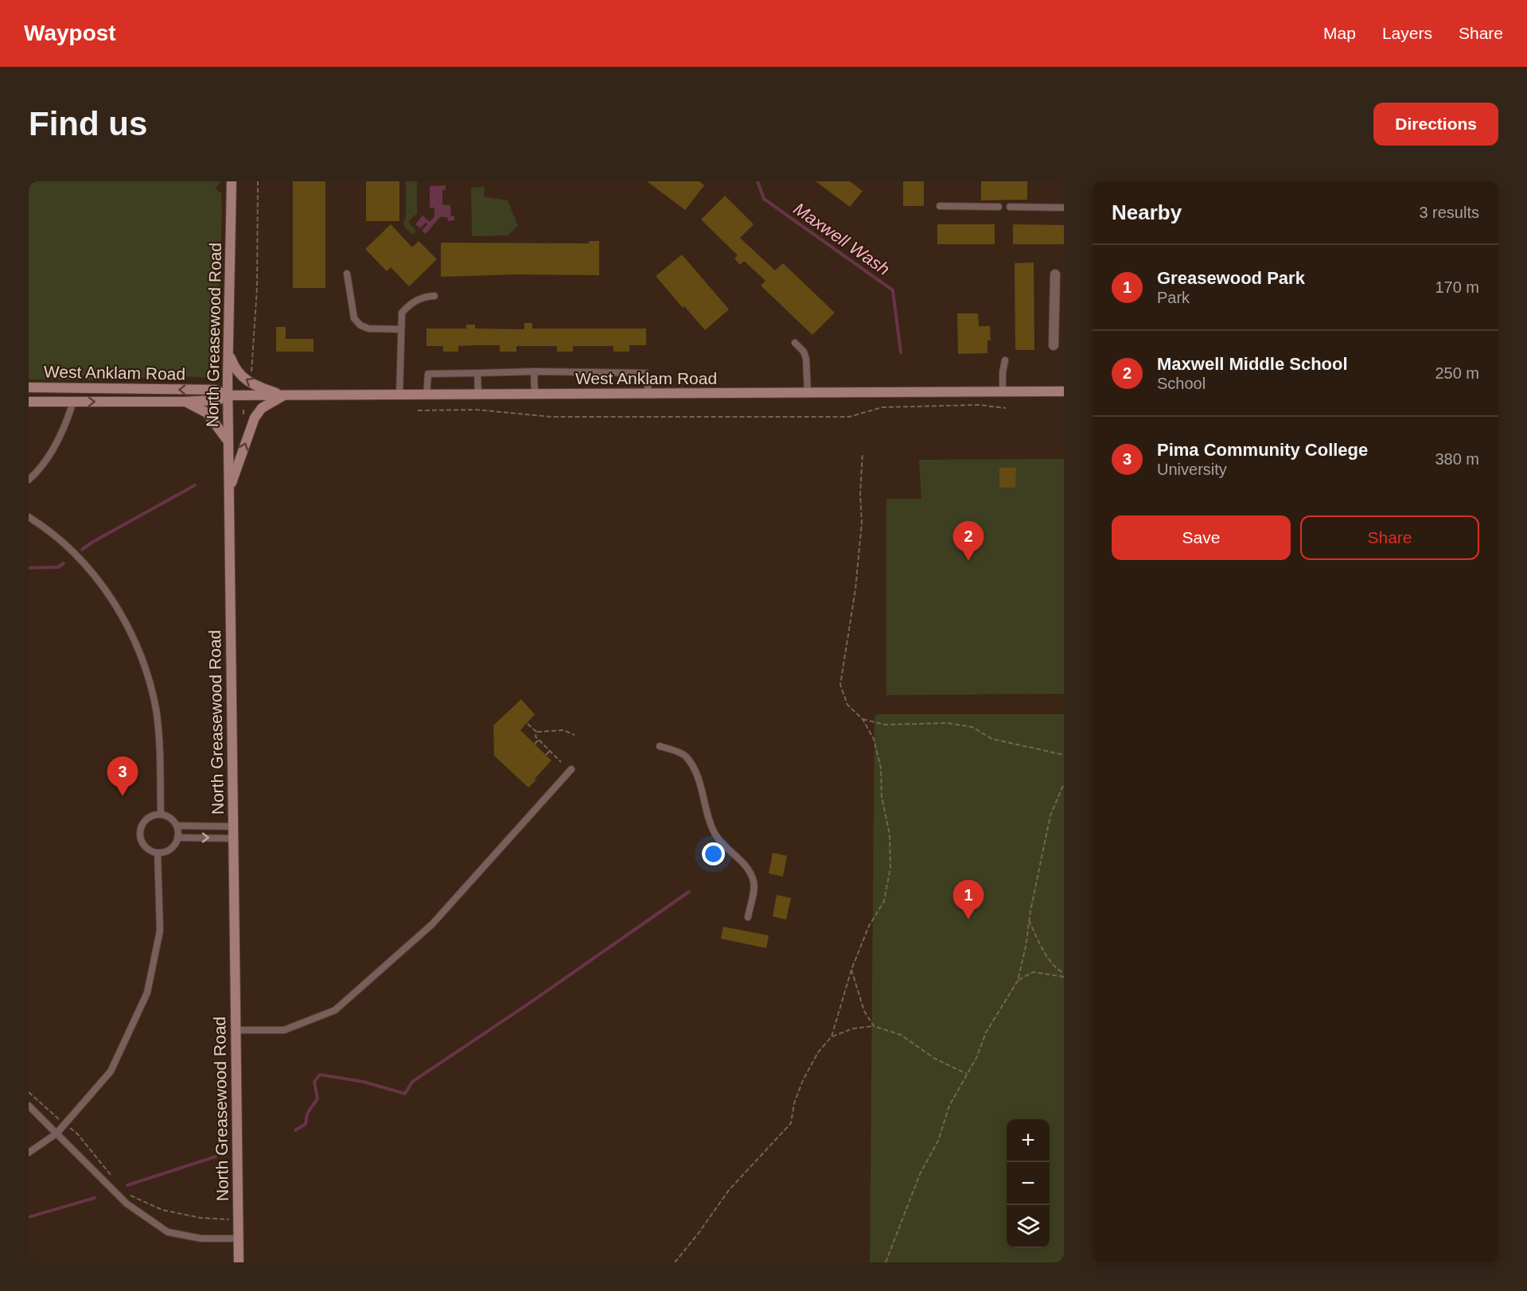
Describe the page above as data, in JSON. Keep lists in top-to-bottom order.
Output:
{
  "streets": {
    "main road": ["North Greasewood Road", "West Anklam Road"]
  },
  "crossings": [
    ["North Greasewood Road", "West Anklam Road"]
  ],
  "water": ["Maxwell Wash"],
  "page": {
    "header": "Waypost",
    "nav": ["Map", "Layers", "Share"],
    "buttons": [
      "Directions",
      ["Save", "Share"]
    ],
    "title": "Find us",
    "heading": ["Nearby", "3 results"],
    "list": [
      {
        "mark": "1",
        "name": "Greasewood Park",
        "note": "Park",
        "value": "170 m"
      },
      {
        "mark": "2",
        "name": "Maxwell Middle School",
        "note": "School",
        "value": "250 m"
      },
      {
        "mark": "3",
        "name": "Pima Community College",
        "note": "University",
        "value": "380 m"
      }
    ],
    "pins": ["2", "3", "1"],
    "map_buttons": ["+", "−"]
  }
}
